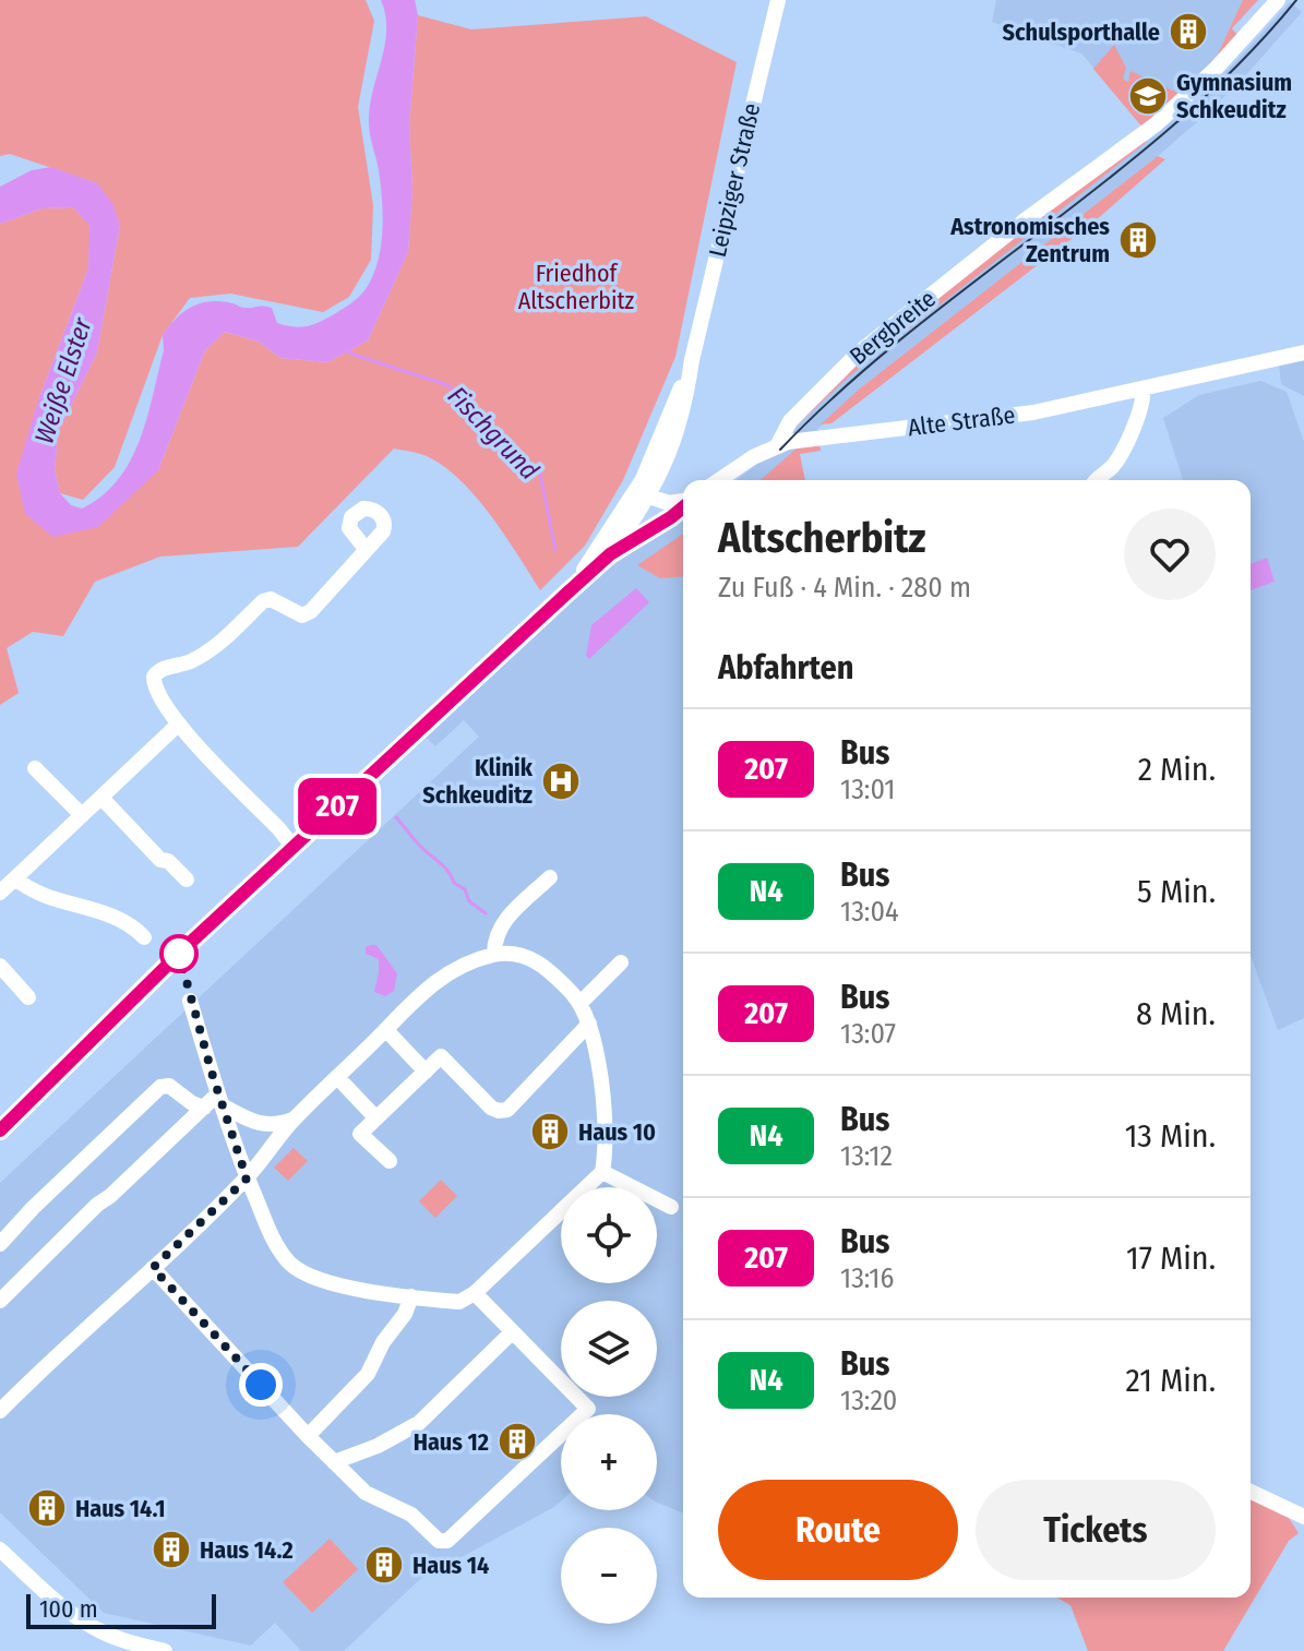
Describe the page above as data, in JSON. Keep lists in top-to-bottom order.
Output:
{
  "streets": {
    "street": ["Leipziger Straße", "Bergbreite", "Alte Straße"]
  },
  "crossings": [
    ["Bergbreite", "Alte Straße"]
  ],
  "water": ["Weiße Elster", "Fischgrund"],
  "parks": ["Friedhof Altscherbitz"],
  "places": {
    "building": [
      "Schulsporthalle",
      "Astronomisches Zentrum",
      "Haus 10",
      "Haus 12",
      "Haus 14.1",
      "Haus 14.2",
      "Haus 14"
    ],
    "school or university": ["Gymnasium Schkeuditz"],
    "hospital": ["Klinik Schkeuditz"]
  },
  "lines": ["bus line 207"],
  "scale_bar": "100 m",
  "page": {
    "on_map": "207",
    "heading": [
      ["Altscherbitz", "Zu Fuß · 4 Min. · 280 m"],
      "Abfahrten"
    ],
    "list": [
      {
        "mark": "207",
        "name": "Bus",
        "note": "13:01",
        "value": "2 Min."
      },
      {
        "mark": "N4",
        "name": "Bus",
        "note": "13:04",
        "value": "5 Min."
      },
      {
        "mark": "207",
        "name": "Bus",
        "note": "13:07",
        "value": "8 Min."
      },
      {
        "mark": "N4",
        "name": "Bus",
        "note": "13:12",
        "value": "13 Min."
      },
      {
        "mark": "207",
        "name": "Bus",
        "note": "13:16",
        "value": "17 Min."
      },
      {
        "mark": "N4",
        "name": "Bus",
        "note": "13:20",
        "value": "21 Min."
      }
    ],
    "map_buttons": ["+", "−"],
    "buttons": ["Route", "Tickets"],
    "scale": "100 m"
  }
}
